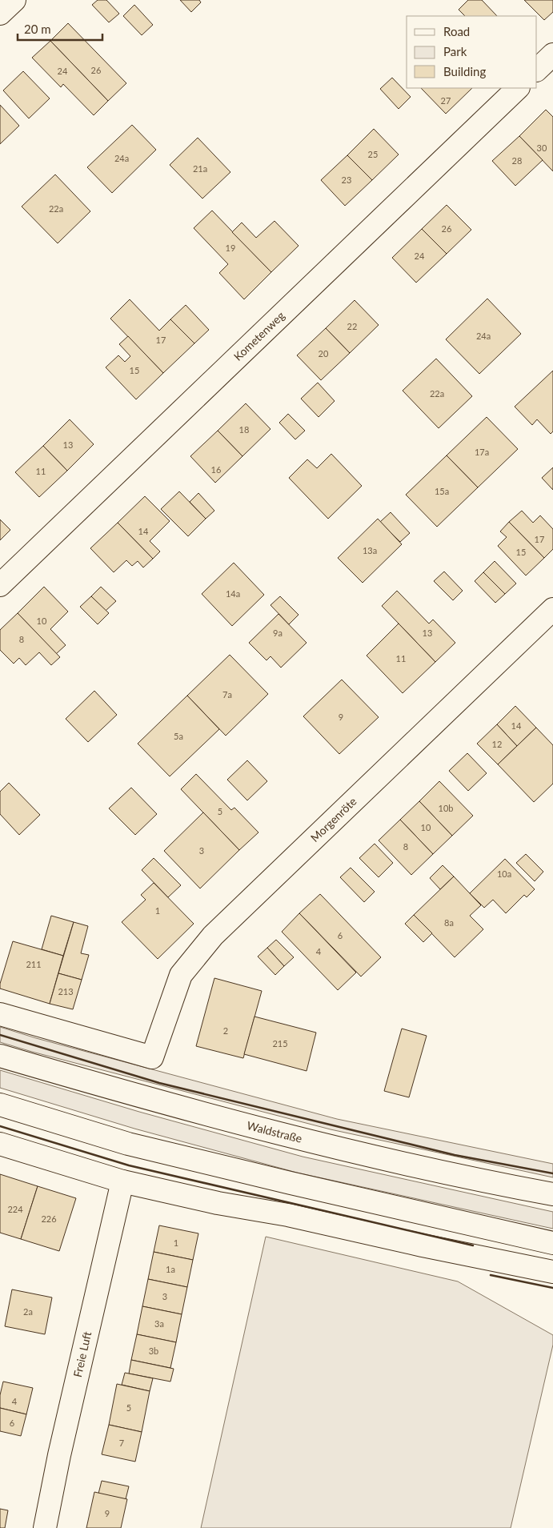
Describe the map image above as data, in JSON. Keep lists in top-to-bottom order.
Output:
{
  "streets": {
    "street": [
      "Kometenweg",
      "Morgenröte",
      "Waldstraße",
      "Freie Luft"
    ]
  },
  "house_numbers": [
    "26",
    "24",
    "27",
    "30",
    "25",
    "24a",
    "28",
    "21a",
    "23",
    "22a",
    "26",
    "19",
    "24",
    "22",
    "24a",
    "17",
    "20",
    "15",
    "22a",
    "18",
    "13",
    "17a",
    "16",
    "11",
    "15a",
    "14",
    "17",
    "13a",
    "15",
    "14a",
    "10",
    "9a",
    "13",
    "8",
    "11",
    "7a",
    "9",
    "14",
    "5a",
    "12",
    "10b",
    "5",
    "10",
    "8",
    "3",
    "10a",
    "1",
    "8a",
    "6",
    "4",
    "211",
    "213",
    "2",
    "215",
    "224",
    "226",
    "1",
    "1a",
    "3",
    "2a",
    "3a",
    "3b",
    "4",
    "5",
    "6",
    "7",
    "9"
  ],
  "legend": ["Road", "Park", "Building"],
  "scale_bar": "20 m"
}
